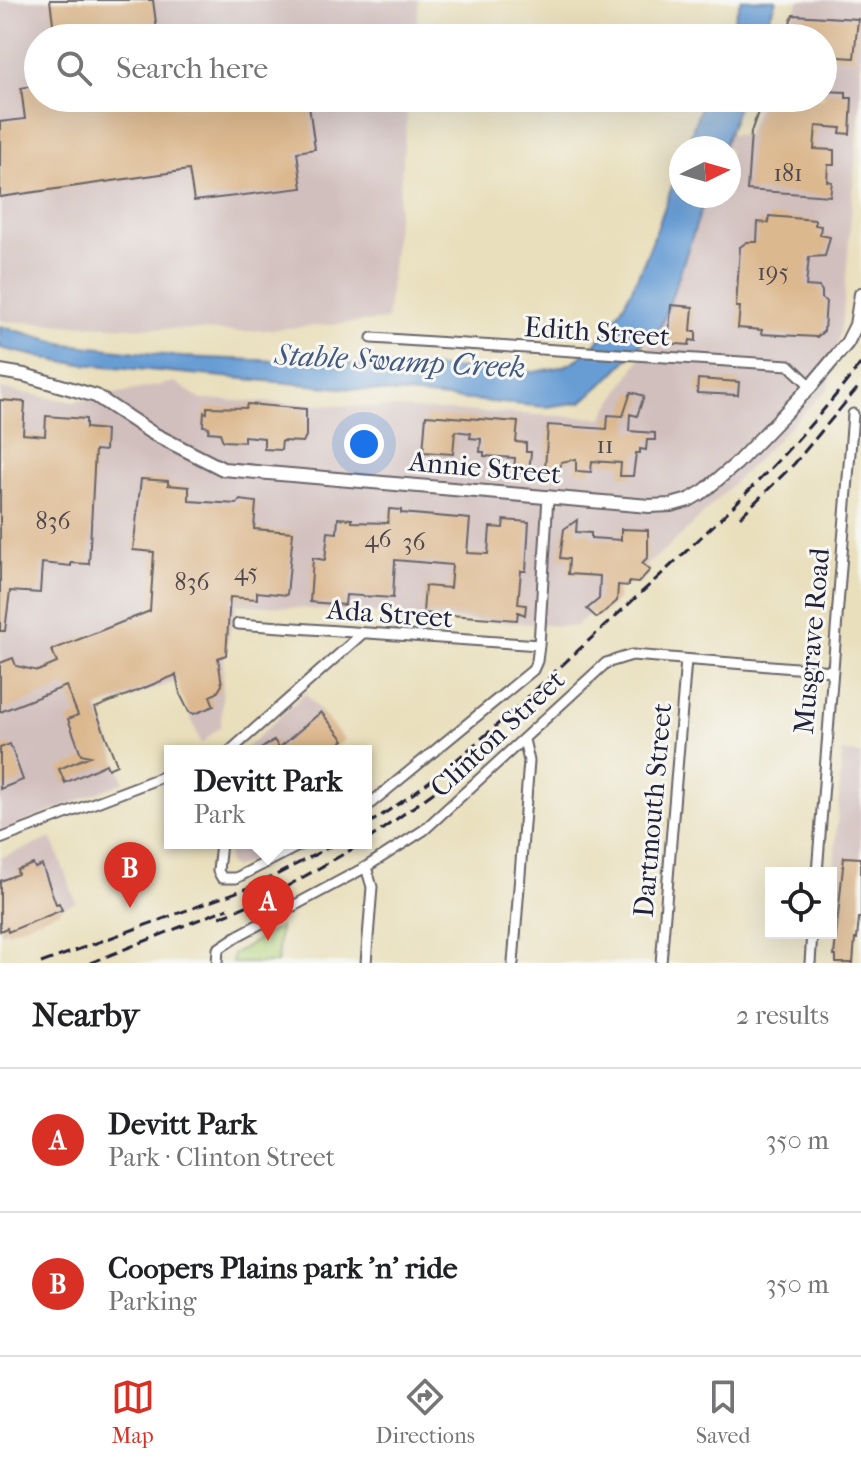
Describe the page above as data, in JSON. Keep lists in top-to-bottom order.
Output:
{
  "streets": {
    "street": [
      "Edith Street",
      "Annie Street",
      "Ada Street",
      "Musgrave Road",
      "Clinton Street",
      "Dartmouth Street"
    ]
  },
  "crossings": [
    ["Edith Street", "Annie Street"],
    ["Musgrave Road", "Clinton Street"],
    ["Clinton Street", "Dartmouth Street"]
  ],
  "water": ["Stable Swamp Creek"],
  "house_numbers": [
    "181",
    "195",
    "11",
    "836",
    "46",
    "36",
    "45",
    "836"
  ],
  "north": "right",
  "page": {
    "search": "Search here",
    "popup": ["Devitt Park", "Park"],
    "pins": ["B", "A"],
    "heading": ["Nearby", "2 results"],
    "list": [
      {
        "mark": "A",
        "name": "Devitt Park",
        "note": "Park · Clinton Street",
        "value": "350 m"
      },
      {
        "mark": "B",
        "name": "Coopers Plains park 'n' ride",
        "note": "Parking",
        "value": "350 m"
      }
    ],
    "nav": ["Map", "Directions", "Saved"]
  }
}
